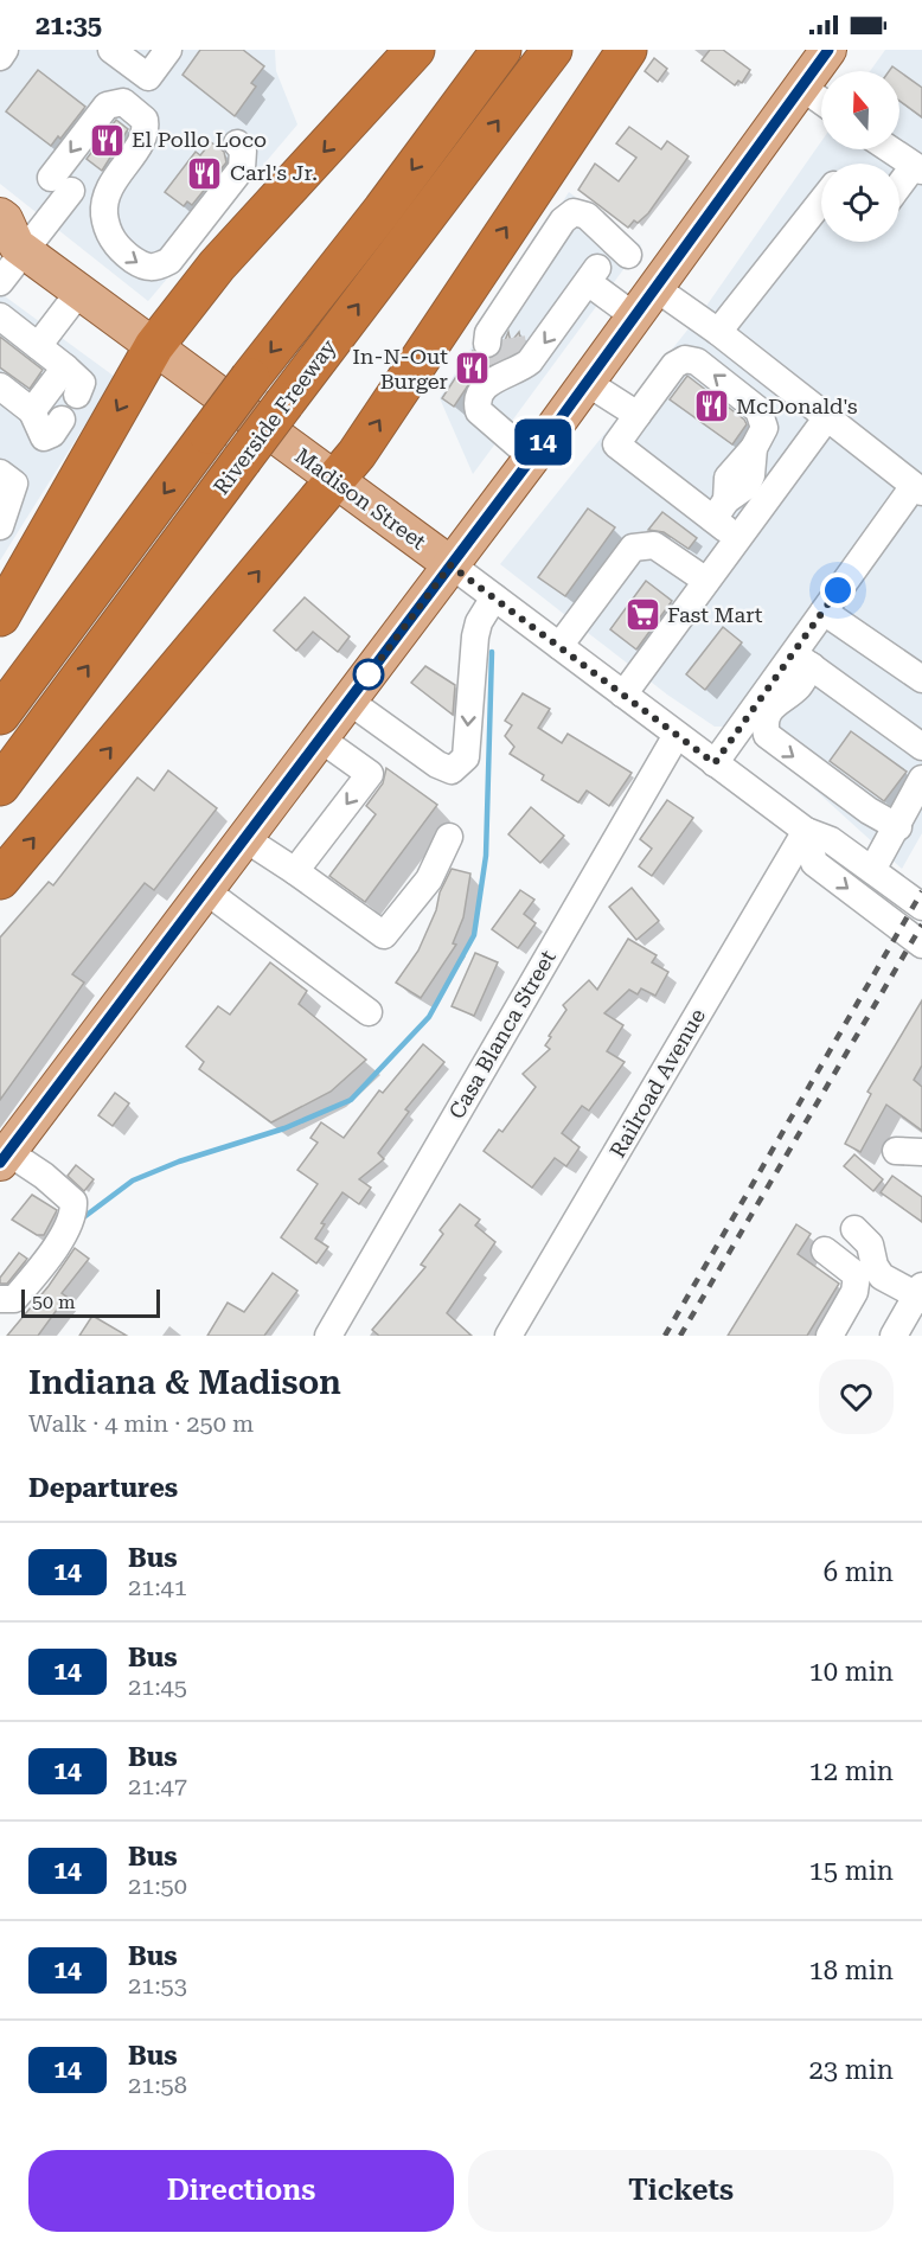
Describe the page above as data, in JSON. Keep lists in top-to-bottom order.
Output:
{
  "streets": {
    "highway": ["Riverside Freeway"],
    "main road": ["Madison Street"],
    "street": ["Casa Blanca Street", "Railroad Avenue"]
  },
  "crossings": [
    ["Madison Street", "Casa Blanca Street"],
    ["Madison Street", "Railroad Avenue"]
  ],
  "places": {
    "restaurant": [
      "El Pollo Loco",
      "Carl's Jr.",
      "In-N-Out Burger",
      "McDonald's"
    ],
    "supermarket": ["Fast Mart"]
  },
  "lines": ["bus line 14"],
  "scale_bar": "50 m",
  "north": "top",
  "page": {
    "status": "21:35",
    "on_map": "14",
    "scale": "50 m",
    "heading": [
      ["Indiana & Madison", "Walk · 4 min · 250 m"],
      "Departures"
    ],
    "list": [
      {
        "mark": "14",
        "name": "Bus",
        "note": "21:41",
        "value": "6 min"
      },
      {
        "mark": "14",
        "name": "Bus",
        "note": "21:45",
        "value": "10 min"
      },
      {
        "mark": "14",
        "name": "Bus",
        "note": "21:47",
        "value": "12 min"
      },
      {
        "mark": "14",
        "name": "Bus",
        "note": "21:50",
        "value": "15 min"
      },
      {
        "mark": "14",
        "name": "Bus",
        "note": "21:53",
        "value": "18 min"
      },
      {
        "mark": "14",
        "name": "Bus",
        "note": "21:58",
        "value": "23 min"
      }
    ],
    "buttons": ["Directions", "Tickets"]
  }
}
